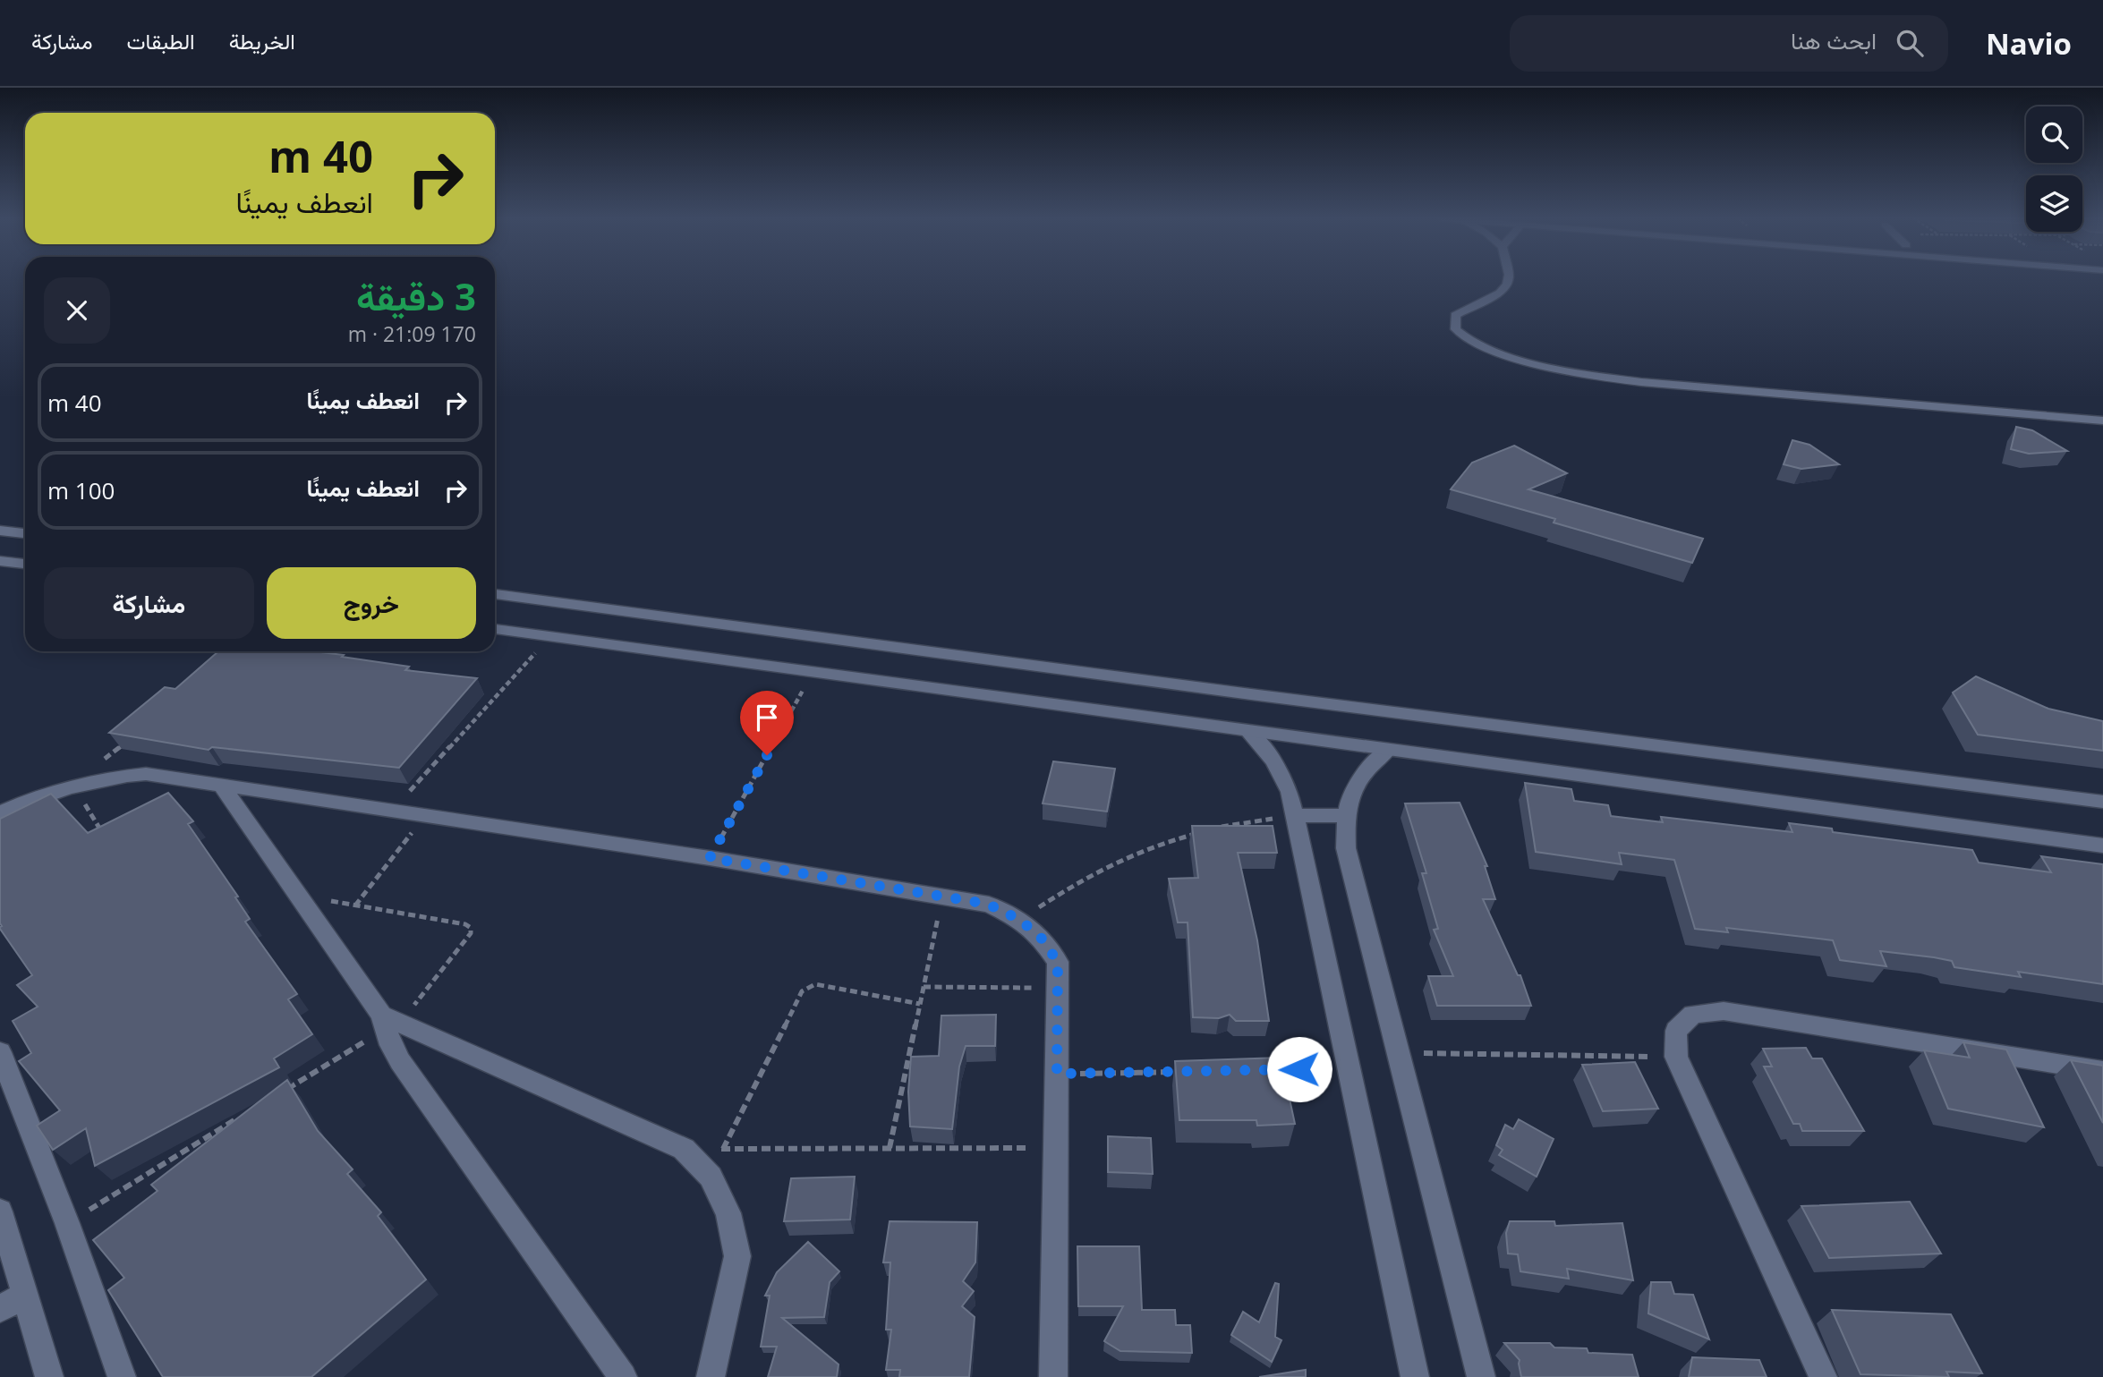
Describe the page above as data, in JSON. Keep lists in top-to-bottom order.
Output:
{
  "page": {
    "header": "Navio",
    "search": "ابحث هنا",
    "nav": ["الخريطة", "الطبقات", "مشاركة"],
    "turn": ["40 m", "انعطف يمينًا"],
    "heading": ["3 دقيقة", "170 m · 21:09"],
    "list": [
      {
        "name": "انعطف يمينًا",
        "value": "40 m"
      },
      {
        "name": "انعطف يمينًا",
        "value": "100 m"
      }
    ],
    "buttons": ["خروج", "مشاركة"]
  }
}
